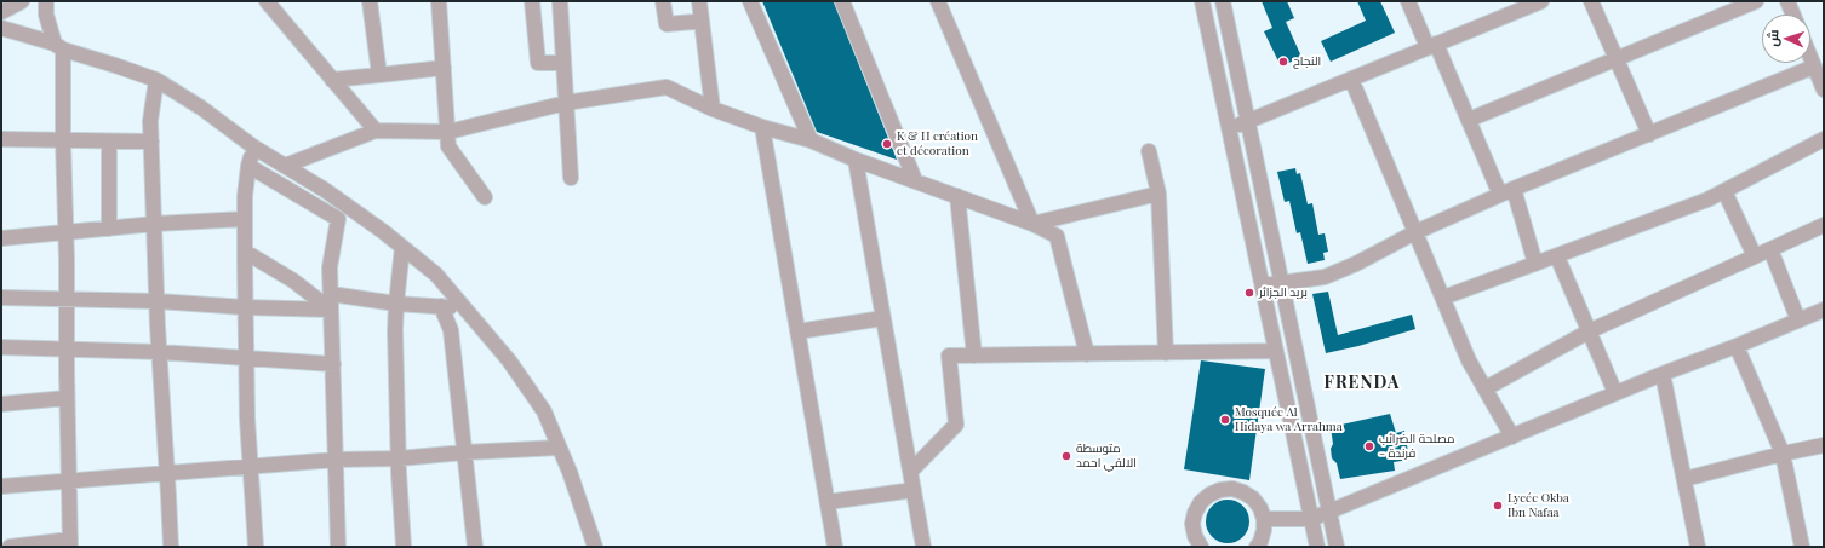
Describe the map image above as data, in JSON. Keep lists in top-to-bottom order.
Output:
{
  "districts": ["FRENDA"],
  "places": [
    "النجاح",
    "K & H création et décoration",
    "بريد الجزائر",
    "Mosquée Al Hidaya wa Arrahma",
    "مصلحة الضرائب - فرندة",
    "متوسطة الالفي احمد",
    "Lycée Okba Ibn Nafaa"
  ],
  "north": "left"
}
